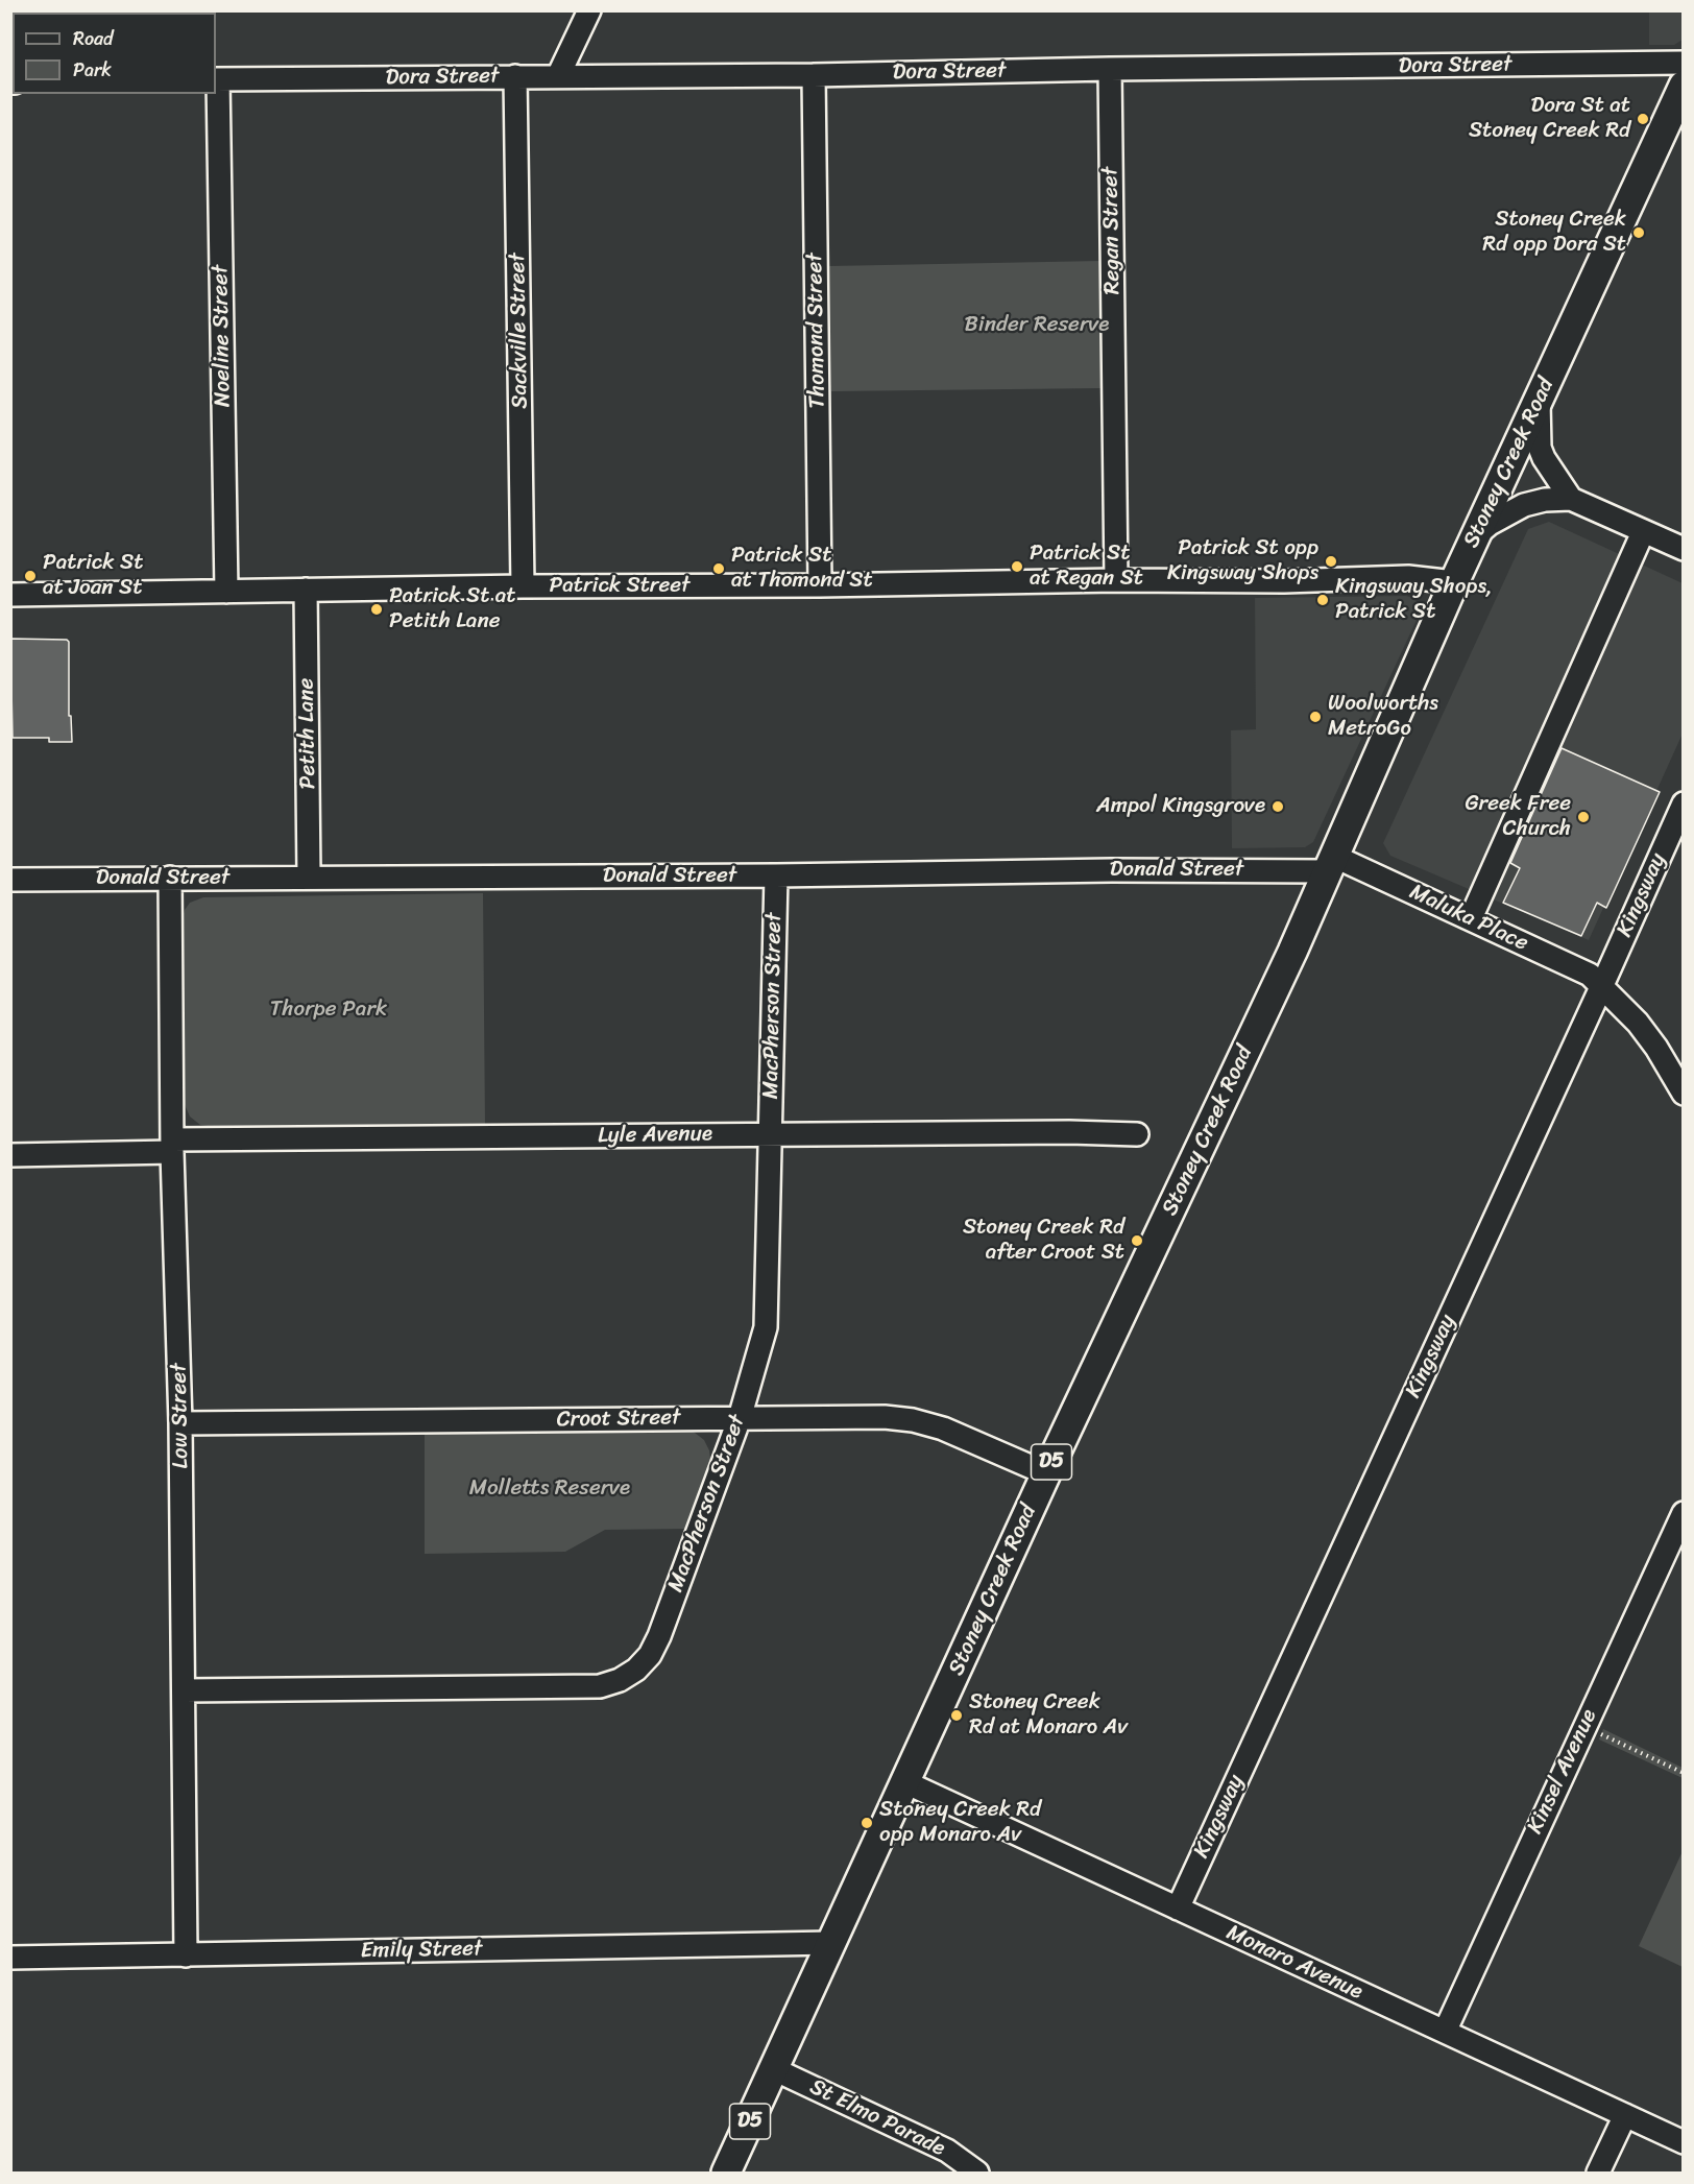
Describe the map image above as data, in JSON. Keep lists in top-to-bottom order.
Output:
{
  "streets": {
    "main road": ["Stoney Creek Road", "D5"],
    "street": [
      "Dora Street",
      "Regan Street",
      "Sackville Street",
      "Thomond Street",
      "Noeline Street",
      "Patrick Street",
      "Petith Lane",
      "Donald Street",
      "Kingsway",
      "Maluka Place",
      "MacPherson Street",
      "Lyle Avenue",
      "Low Street",
      "Croot Street",
      "Kinsel Avenue",
      "Emily Street",
      "Monaro Avenue",
      "St Elmo Parade"
    ]
  },
  "crossings": [
    ["Dora Street", "Regan Street"],
    ["Dora Street", "Sackville Street"],
    ["Dora Street", "Thomond Street"],
    ["Dora Street", "Noeline Street"],
    ["Regan Street", "Patrick Street"],
    ["Sackville Street", "Patrick Street"],
    ["Thomond Street", "Patrick Street"],
    ["Noeline Street", "Patrick Street"],
    ["Stoney Creek Road", "Patrick Street"],
    ["Stoney Creek Road", "Donald Street"],
    ["Stoney Creek Road", "Maluka Place"],
    ["Stoney Creek Road", "Croot Street"],
    ["Stoney Creek Road", "Emily Street"],
    ["Stoney Creek Road", "Monaro Avenue"],
    ["Stoney Creek Road", "St Elmo Parade"],
    ["Patrick Street", "Petith Lane"],
    ["Petith Lane", "Donald Street"],
    ["Donald Street", "Maluka Place"],
    ["Donald Street", "MacPherson Street"],
    ["Donald Street", "Low Street"],
    ["Kingsway", "Maluka Place"],
    ["Kingsway", "Monaro Avenue"],
    ["MacPherson Street", "Lyle Avenue"],
    ["MacPherson Street", "Low Street"],
    ["MacPherson Street", "Croot Street"],
    ["Lyle Avenue", "Low Street"],
    ["Low Street", "Croot Street"],
    ["Low Street", "Emily Street"],
    ["Kinsel Avenue", "Monaro Avenue"]
  ],
  "parks": ["Binder Reserve", "Thorpe Park", "Molletts Reserve"],
  "places": [
    "Dora St at Stoney Creek Rd",
    "Stoney Creek Rd opp Dora St",
    "Patrick St opp Kingsway Shops",
    "Patrick St at Regan St",
    "Patrick St at Thomond St",
    "Patrick St at Joan St",
    "Kingsway Shops, Patrick St",
    "Patrick St at Petith Lane",
    "Woolworths MetroGo",
    "Ampol Kingsgrove",
    "Greek Free Church",
    "Stoney Creek Rd after Croot St",
    "Stoney Creek Rd at Monaro Av",
    "Stoney Creek Rd opp Monaro Av"
  ],
  "legend": ["Road", "Park"]
}
